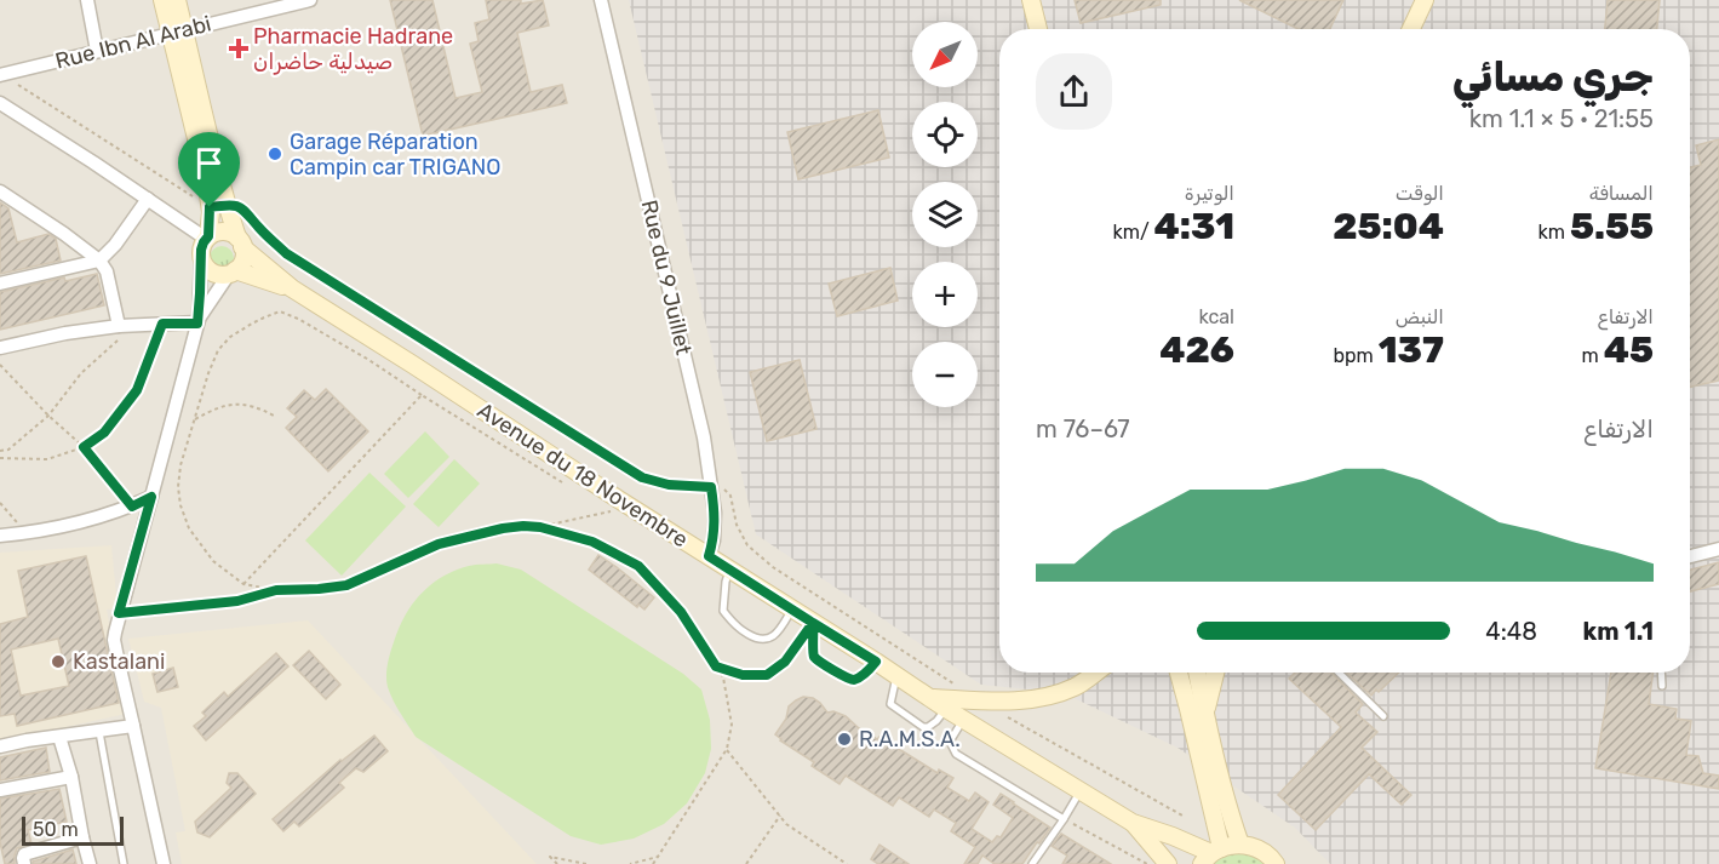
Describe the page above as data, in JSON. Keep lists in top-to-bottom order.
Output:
{
  "streets": {
    "street": ["Rue Ibn Al Arabi", "Rue du 9 Juillet", "Avenue du 18 Novembre"]
  },
  "crossings": [
    ["Rue du 9 Juillet", "Avenue du 18 Novembre"]
  ],
  "places": {
    "health": ["Pharmacie Hadrane صيدلية حاضران"],
    "other": ["Garage Réparation Campin car TRIGANO", "Kastalani", "R.A.M.S.A."]
  },
  "scale_bar": "50 m",
  "north": "bottom left",
  "page": {
    "map_buttons": ["+", "−"],
    "heading": ["جري مسائي", "21:55 · 5 × 1.1 km"],
    "stats": [
      ["المسافة", "5.55 km"],
      ["الوقت", "25:04"],
      ["الوتيرة", "4:31 /km"],
      ["الارتفاع", "45 m"],
      ["النبض", "137 bpm"],
      ["kcal", "426"]
    ],
    "chart": ["الارتفاع", "67–76 m"],
    "list": [
      {
        "name": "1.1 km",
        "note": "4:48"
      }
    ],
    "scale": "50 m"
  }
}
